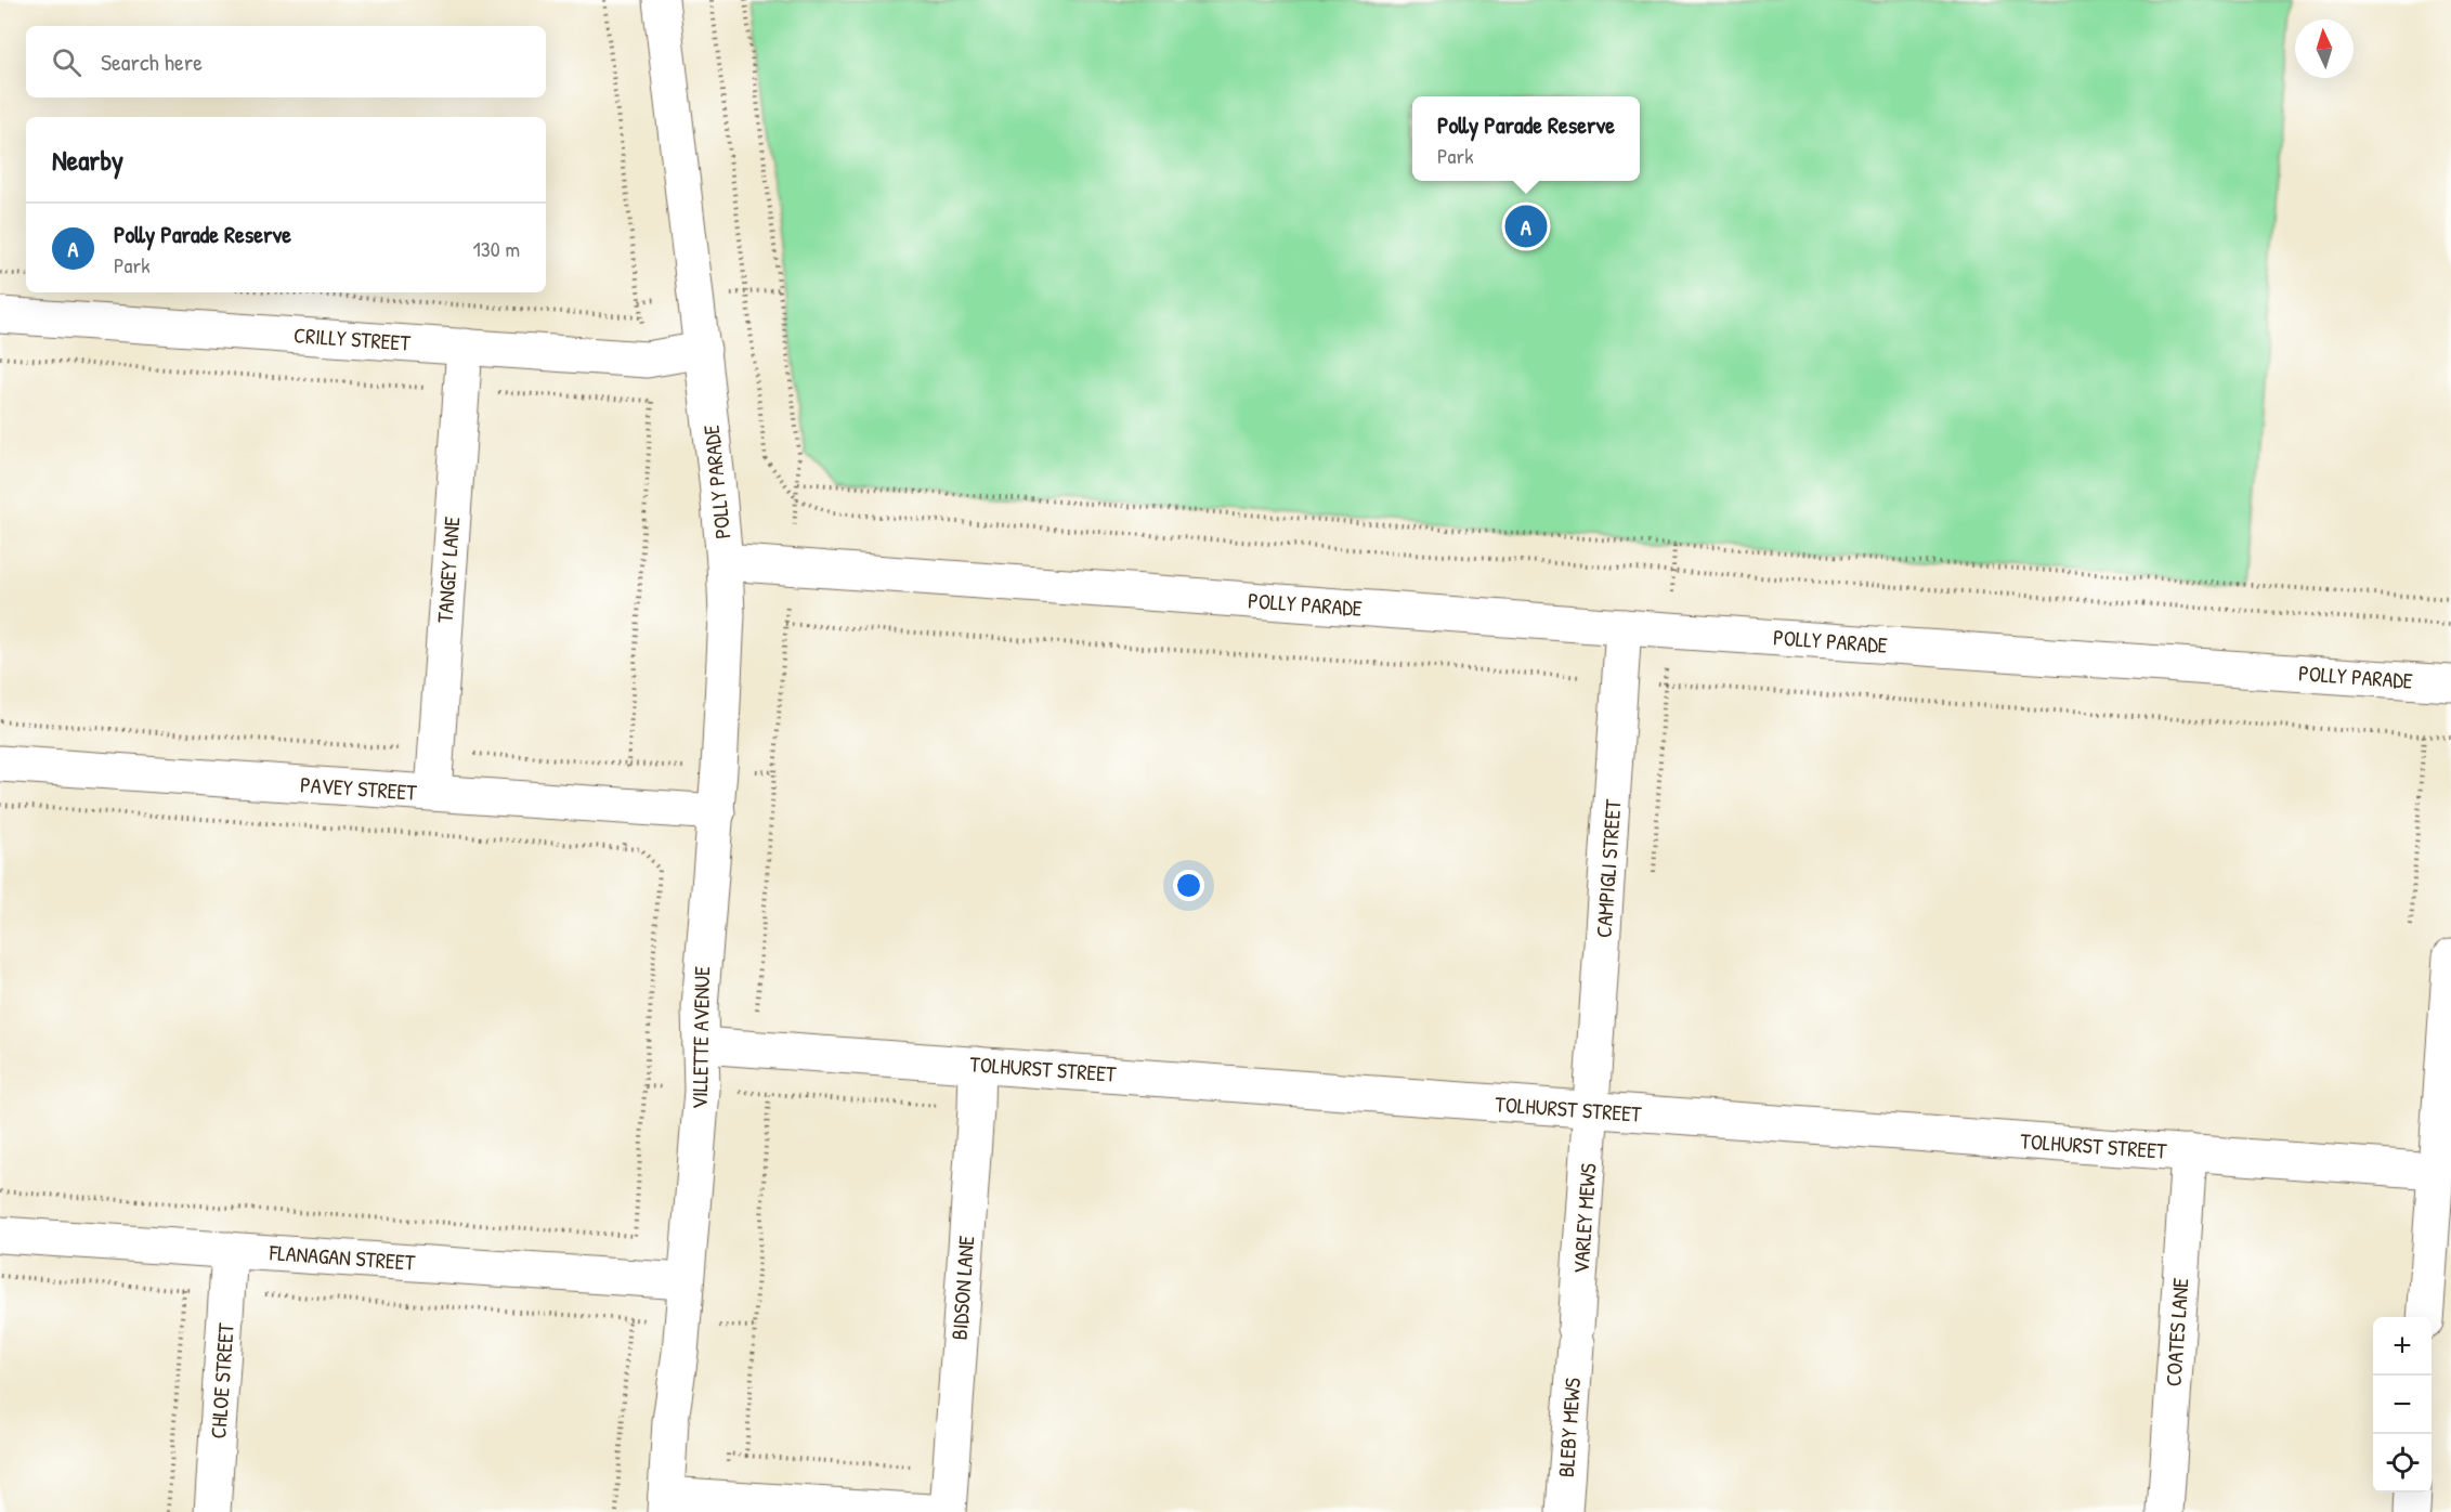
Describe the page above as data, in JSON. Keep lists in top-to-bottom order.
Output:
{
  "streets": {
    "street": [
      "CRILLY STREET",
      "POLLY PARADE",
      "TANGEY LANE",
      "PAVEY STREET",
      "CAMPIGLI STREET",
      "VILLETTE AVENUE",
      "TOLHURST STREET",
      "VARLEY MEWS",
      "FLANAGAN STREET",
      "BIDSON LANE",
      "COATES LANE",
      "CHLOE STREET",
      "BLEBY MEWS"
    ]
  },
  "crossings": [
    ["CRILLY STREET", "POLLY PARADE"],
    ["CRILLY STREET", "TANGEY LANE"],
    ["POLLY PARADE", "CAMPIGLI STREET"],
    ["POLLY PARADE", "VILLETTE AVENUE"],
    ["TANGEY LANE", "PAVEY STREET"],
    ["PAVEY STREET", "VILLETTE AVENUE"],
    ["CAMPIGLI STREET", "TOLHURST STREET"],
    ["CAMPIGLI STREET", "VARLEY MEWS"],
    ["VILLETTE AVENUE", "TOLHURST STREET"],
    ["VILLETTE AVENUE", "FLANAGAN STREET"],
    ["TOLHURST STREET", "VARLEY MEWS"],
    ["TOLHURST STREET", "BIDSON LANE"],
    ["TOLHURST STREET", "COATES LANE"],
    ["VARLEY MEWS", "BLEBY MEWS"],
    ["FLANAGAN STREET", "CHLOE STREET"]
  ],
  "north": "top",
  "page": {
    "search": "Search here",
    "popup": ["Polly Parade Reserve", "Park"],
    "heading": "Nearby",
    "list": [
      {
        "mark": "A",
        "name": "Polly Parade Reserve",
        "note": "Park",
        "value": "130 m"
      }
    ],
    "pins": "A",
    "map_buttons": ["+", "−"]
  }
}
